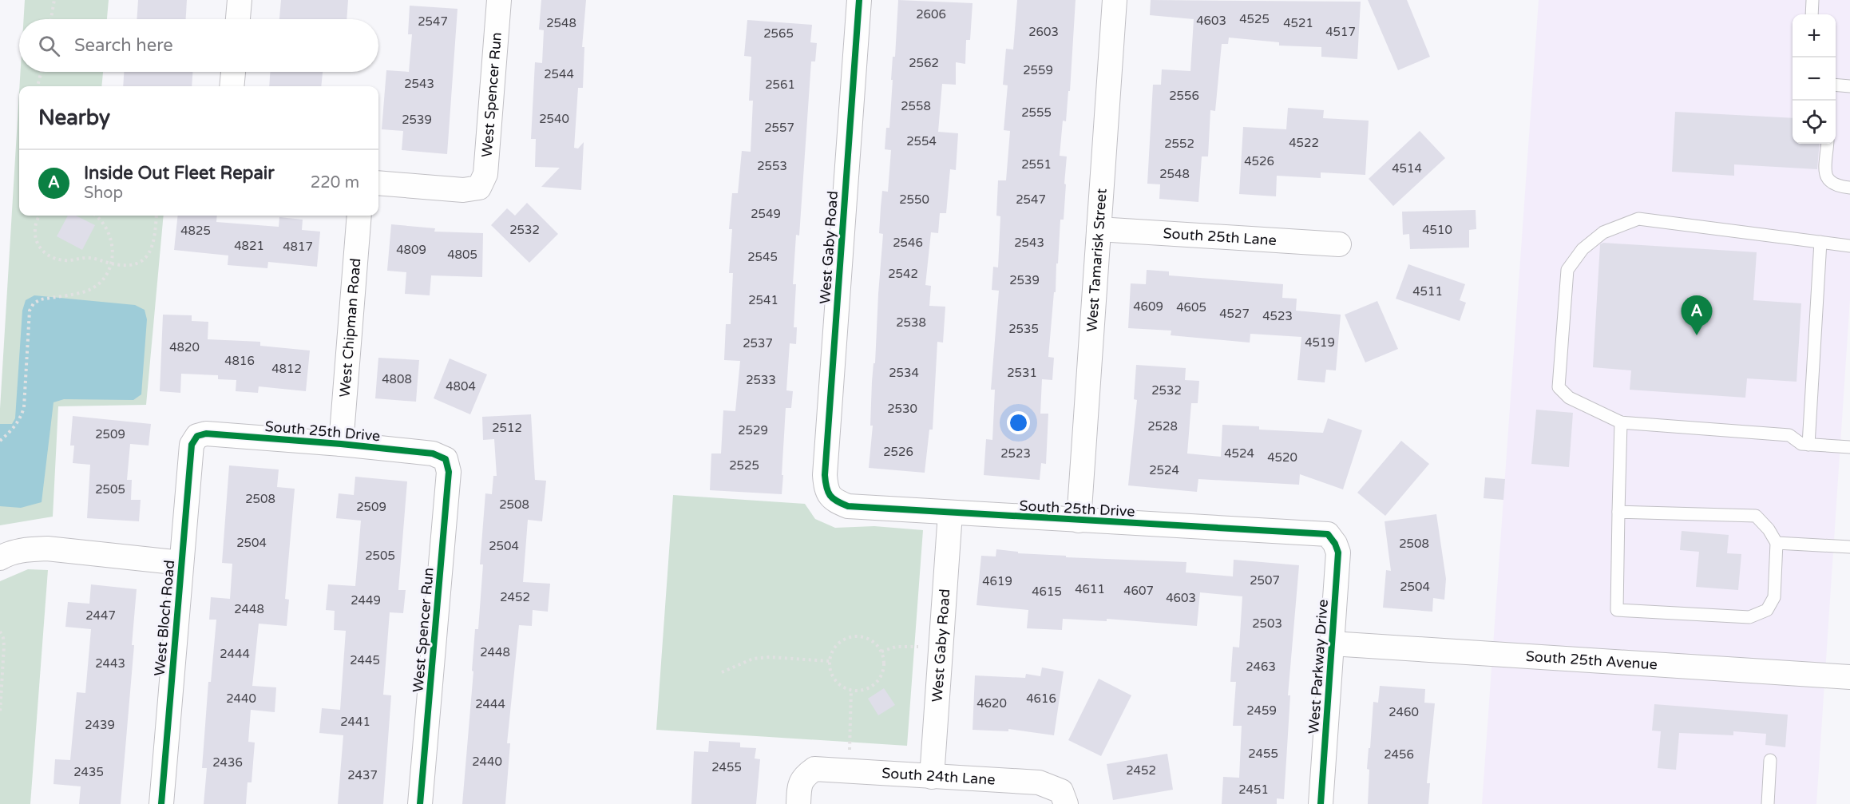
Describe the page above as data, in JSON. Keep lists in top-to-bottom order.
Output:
{
  "streets": {
    "street": [
      "West Spencer Run",
      "South 25th Lane",
      "West Gaby Road",
      "West Tamarisk Street",
      "West Chipman Road",
      "South 25th Drive",
      "West Bloch Road",
      "South 25th Avenue",
      "West Parkway Drive",
      "South 24th Lane"
    ]
  },
  "crossings": [
    ["West Spencer Run", "South 25th Drive"],
    ["South 25th Lane", "West Tamarisk Street"],
    ["West Gaby Road", "South 25th Drive"],
    ["West Gaby Road", "South 24th Lane"],
    ["West Tamarisk Street", "South 25th Drive"],
    ["West Chipman Road", "South 25th Drive"],
    ["South 25th Drive", "West Bloch Road"],
    ["South 25th Drive", "West Parkway Drive"],
    ["South 25th Avenue", "West Parkway Drive"]
  ],
  "house_numbers": [
    "2606",
    "4525",
    "4603",
    "2547",
    "2548",
    "4521",
    "2603",
    "4517",
    "2565",
    "2562",
    "2559",
    "2544",
    "2543",
    "2561",
    "2556",
    "2558",
    "2555",
    "2540",
    "2539",
    "2557",
    "2554",
    "4522",
    "2552",
    "4526",
    "2551",
    "2553",
    "4514",
    "2548",
    "2550",
    "2547",
    "2549",
    "2532",
    "4510",
    "4825",
    "2546",
    "2543",
    "4821",
    "4817",
    "4809",
    "4805",
    "2545",
    "2542",
    "2539",
    "4511",
    "2541",
    "4609",
    "4605",
    "4527",
    "4523",
    "2538",
    "2535",
    "4519",
    "2537",
    "4820",
    "4816",
    "4812",
    "2534",
    "2531",
    "4808",
    "2533",
    "4804",
    "2532",
    "2530",
    "2528",
    "2512",
    "2529",
    "2509",
    "2526",
    "2523",
    "4524",
    "4520",
    "2525",
    "2524",
    "2505",
    "2508",
    "2508",
    "2509",
    "2504",
    "2508",
    "2504",
    "2505",
    "2507",
    "4619",
    "2504",
    "4611",
    "4607",
    "4615",
    "2452",
    "4603",
    "2449",
    "2448",
    "2447",
    "2503",
    "2448",
    "2444",
    "2445",
    "2443",
    "2463",
    "2440",
    "4616",
    "4620",
    "2444",
    "2459",
    "2460",
    "2441",
    "2439",
    "2455",
    "2456",
    "2440",
    "2436",
    "2455",
    "2452",
    "2435",
    "2437",
    "2451"
  ],
  "page": {
    "map_buttons": ["+", "−"],
    "search": "Search here",
    "heading": "Nearby",
    "list": [
      {
        "mark": "A",
        "name": "Inside Out Fleet Repair",
        "note": "Shop",
        "value": "220 m"
      }
    ],
    "pins": "A"
  }
}
